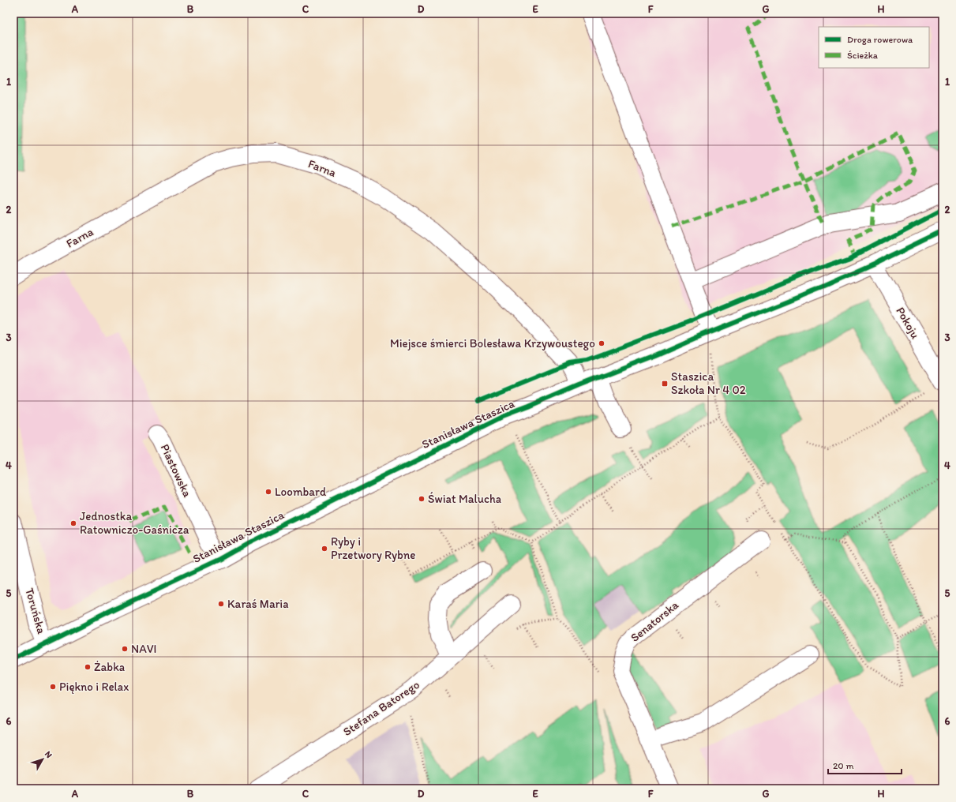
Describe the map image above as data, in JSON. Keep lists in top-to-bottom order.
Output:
{
  "streets": {
    "street": [
      "Farna",
      "Pokoju",
      "Stanisława Staszica",
      "Piastowska",
      "Toruńska",
      "Senatorska",
      "Stefana Batorego"
    ]
  },
  "crossings": [
    ["Farna", "Stanisława Staszica"],
    ["Pokoju", "Stanisława Staszica"],
    ["Stanisława Staszica", "Piastowska"],
    ["Stanisława Staszica", "Toruńska"]
  ],
  "places": {
    "other": [
      "Miejsce śmierci Bolesława Krzywoustego",
      "Loombard",
      "Świat Malucha",
      "Jednostka Ratowniczo-Gaśnicza",
      "Ryby i Przetwory Rybne",
      "Karaś Maria",
      "NAVI",
      "Żabka",
      "Piękno i Relax"
    ],
    "transit": ["Staszica Szkoła Nr 4 02"]
  },
  "legend": ["Droga rowerowa", "Ścieżka"],
  "scale_bar": "20 m",
  "north": "top right",
  "grid": {
    "columns": [
      "A",
      "B",
      "C",
      "D",
      "E",
      "F",
      "G",
      "H"
    ],
    "rows": [
      "1",
      "2",
      "3",
      "4",
      "5",
      "6"
    ]
  }
}
